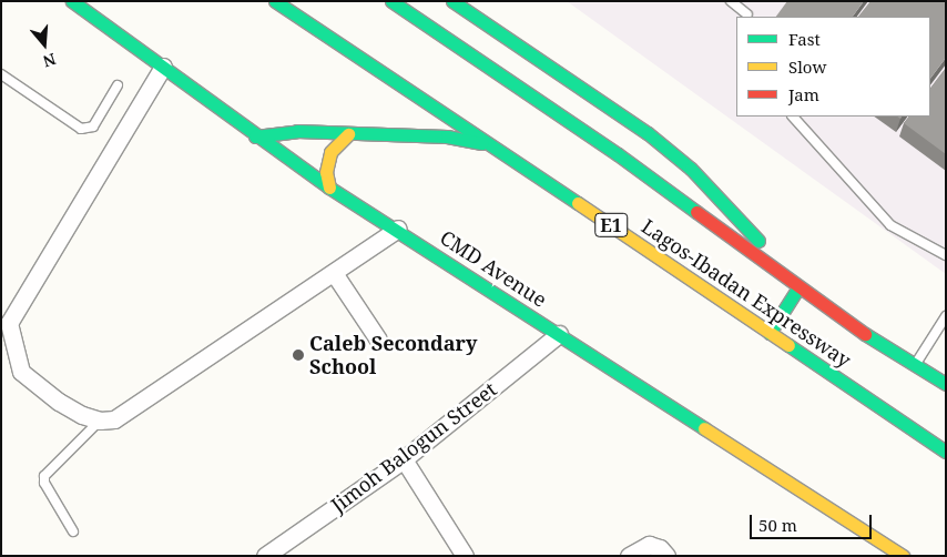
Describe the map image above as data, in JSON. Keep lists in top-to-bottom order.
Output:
{
  "streets": {
    "main road": ["E1", "CMD Avenue", "Lagos-Ibadan Expressway"],
    "street": ["Jimoh Balogun Street"]
  },
  "crossings": [
    ["CMD Avenue", "Jimoh Balogun Street"]
  ],
  "places": ["Caleb Secondary School"],
  "legend": ["Fast", "Slow", "Jam"],
  "scale_bar": "50 m",
  "north": "bottom"
}
